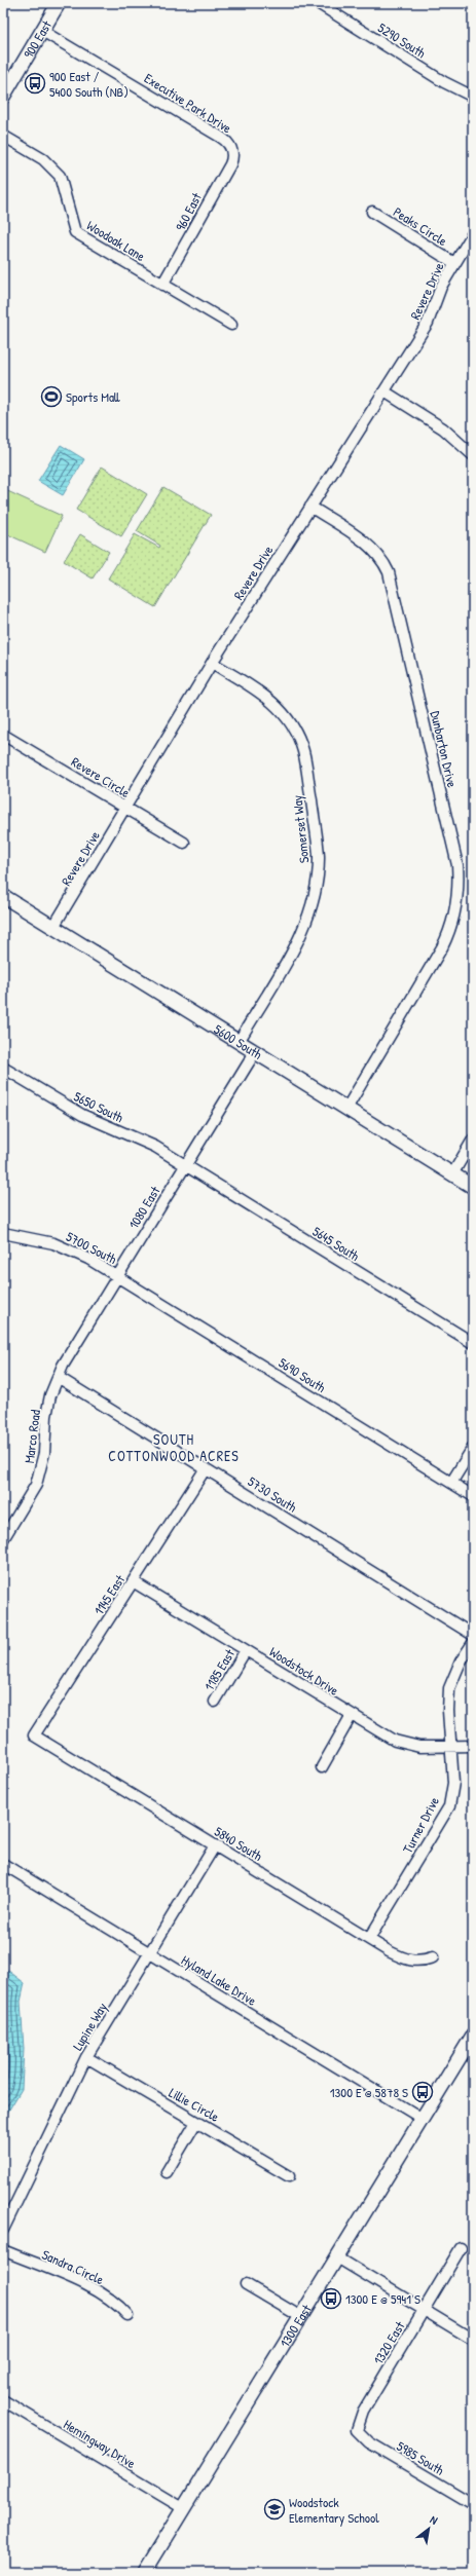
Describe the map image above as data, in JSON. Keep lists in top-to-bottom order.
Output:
{
  "streets": {
    "main road": ["900 East", "5600 South", "1300 East"],
    "street": [
      "5290 South",
      "Executive Park Drive",
      "960 East",
      "Peaks Circle",
      "Woodoak Lane",
      "Revere Drive",
      "Dunbarton Drive",
      "Revere Circle",
      "Somerset Way",
      "5650 South",
      "1080 East",
      "5645 South",
      "5700 South",
      "5690 South",
      "Marco Road",
      "5730 South",
      "1145 East",
      "1185 East",
      "Woodstock Drive",
      "Turner Drive",
      "5840 South",
      "Hyland Lake Drive",
      "Lupine Way",
      "Lillie Circle",
      "Sandra Circle",
      "1320 East",
      "Hemingway Drive",
      "5985 South"
    ]
  },
  "crossings": [
    ["900 East", "Executive Park Drive"],
    ["Executive Park Drive", "960 East"],
    ["960 East", "Woodoak Lane"],
    ["Peaks Circle", "Revere Drive"],
    ["Revere Drive", "Dunbarton Drive"],
    ["Revere Drive", "Revere Circle"],
    ["Revere Drive", "Somerset Way"],
    ["Revere Drive", "5600 South"],
    ["Dunbarton Drive", "5600 South"],
    ["Somerset Way", "5600 South"],
    ["5600 South", "1080 East"],
    ["5650 South", "1080 East"],
    ["5650 South", "5645 South"],
    ["1080 East", "5645 South"],
    ["1080 East", "5700 South"],
    ["1080 East", "5690 South"],
    ["1080 East", "Marco Road"],
    ["1080 East", "5730 South"],
    ["5700 South", "5690 South"],
    ["Marco Road", "5730 South"],
    ["5730 South", "1145 East"],
    ["1145 East", "Woodstock Drive"],
    ["1145 East", "5840 South"],
    ["1185 East", "Woodstock Drive"],
    ["Woodstock Drive", "Turner Drive"],
    ["Turner Drive", "5840 South"],
    ["5840 South", "Lupine Way"],
    ["Hyland Lake Drive", "Lupine Way"],
    ["Hyland Lake Drive", "1300 East"],
    ["Lupine Way", "Lillie Circle"],
    ["1300 East", "Hemingway Drive"],
    ["1320 East", "5985 South"]
  ],
  "districts": ["SOUTH COTTONWOOD ACRES"],
  "places": {
    "bus stop": ["900 East / 5400 South (NB)", "1300 E @ 5878 S", "1300 E @ 5941 S"],
    "sports": ["Sports Mall"],
    "school or university": ["Woodstock Elementary School"]
  },
  "north": "top right"
}
